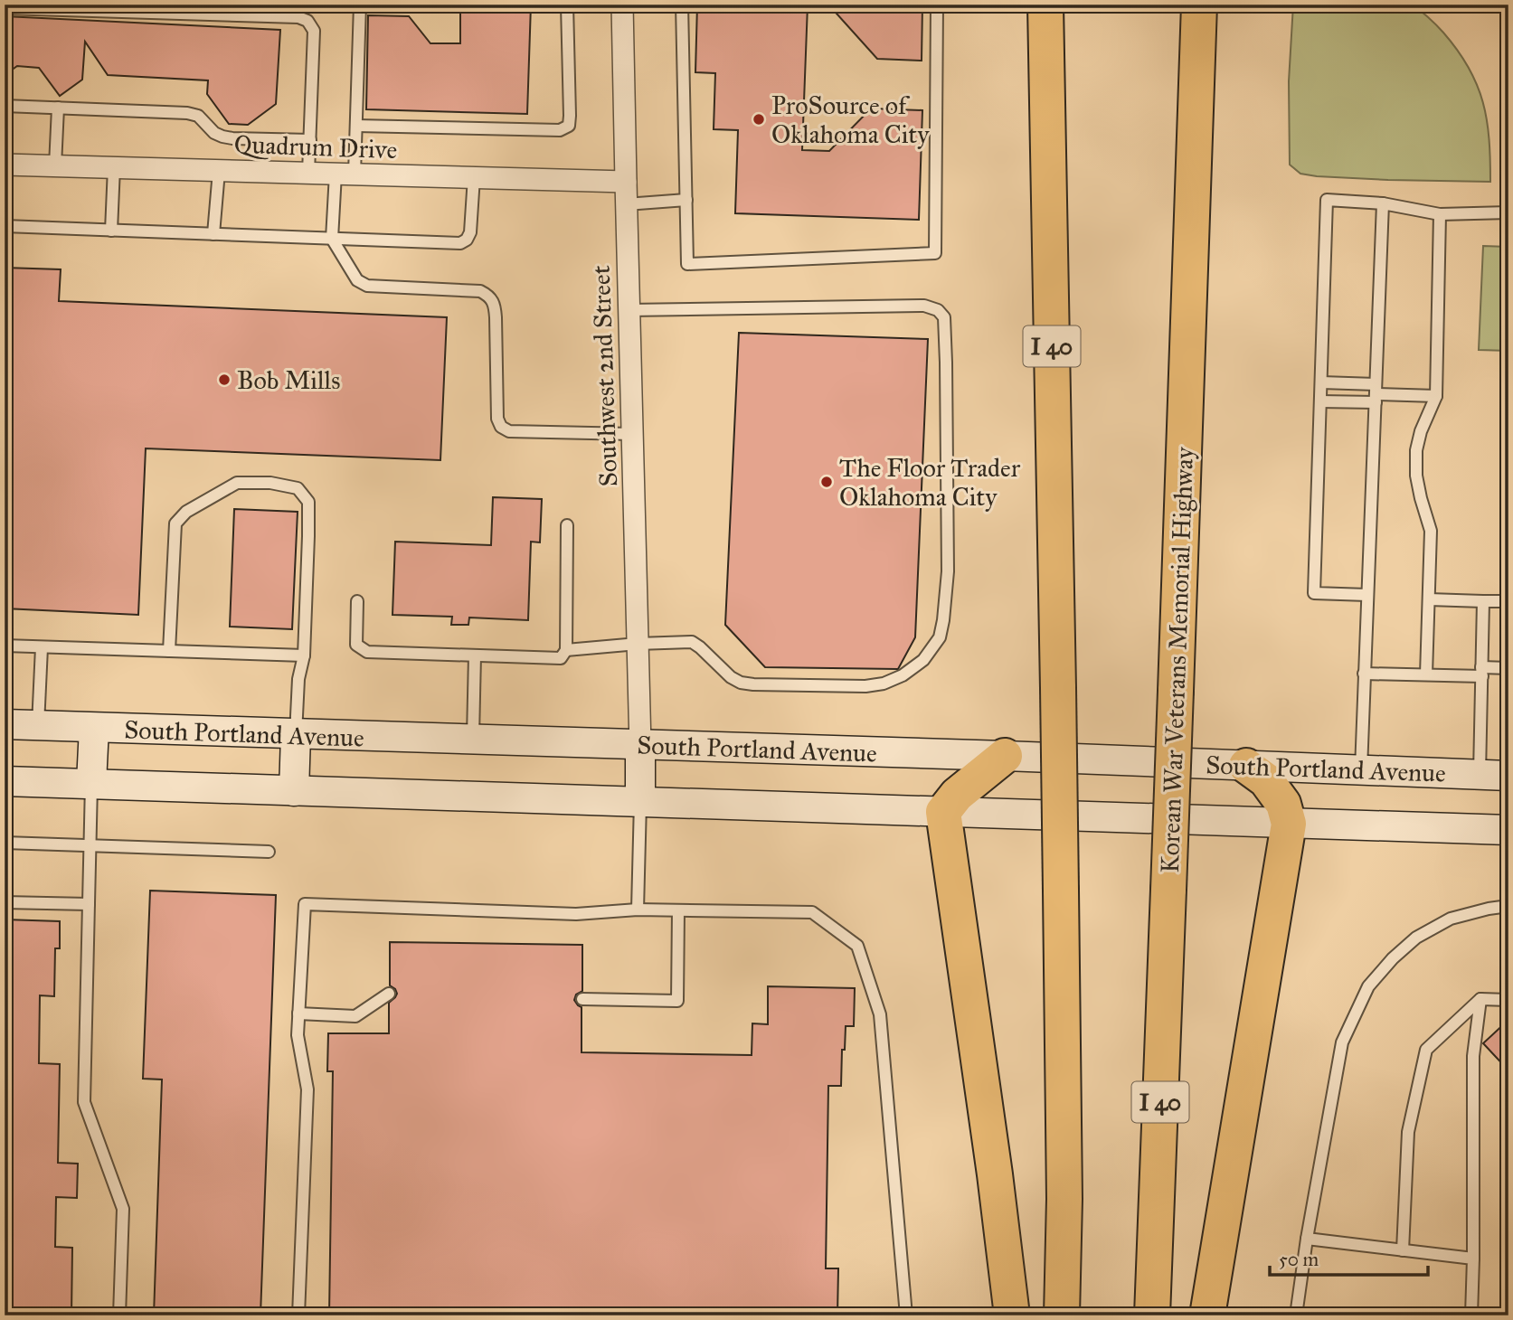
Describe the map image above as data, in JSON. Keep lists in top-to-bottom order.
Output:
{
  "streets": {
    "highway": ["I 40", "Korean War Veterans Memorial Highway"],
    "main road": ["South Portland Avenue"],
    "street": ["Quadrum Drive", "Southwest 2nd Street"]
  },
  "crossings": [
    ["Quadrum Drive", "Southwest 2nd Street"],
    ["Southwest 2nd Street", "South Portland Avenue"]
  ],
  "places": ["ProSource of Oklahoma City", "Bob Mills", "The Floor Trader Oklahoma City"],
  "scale_bar": "50 m"
}
